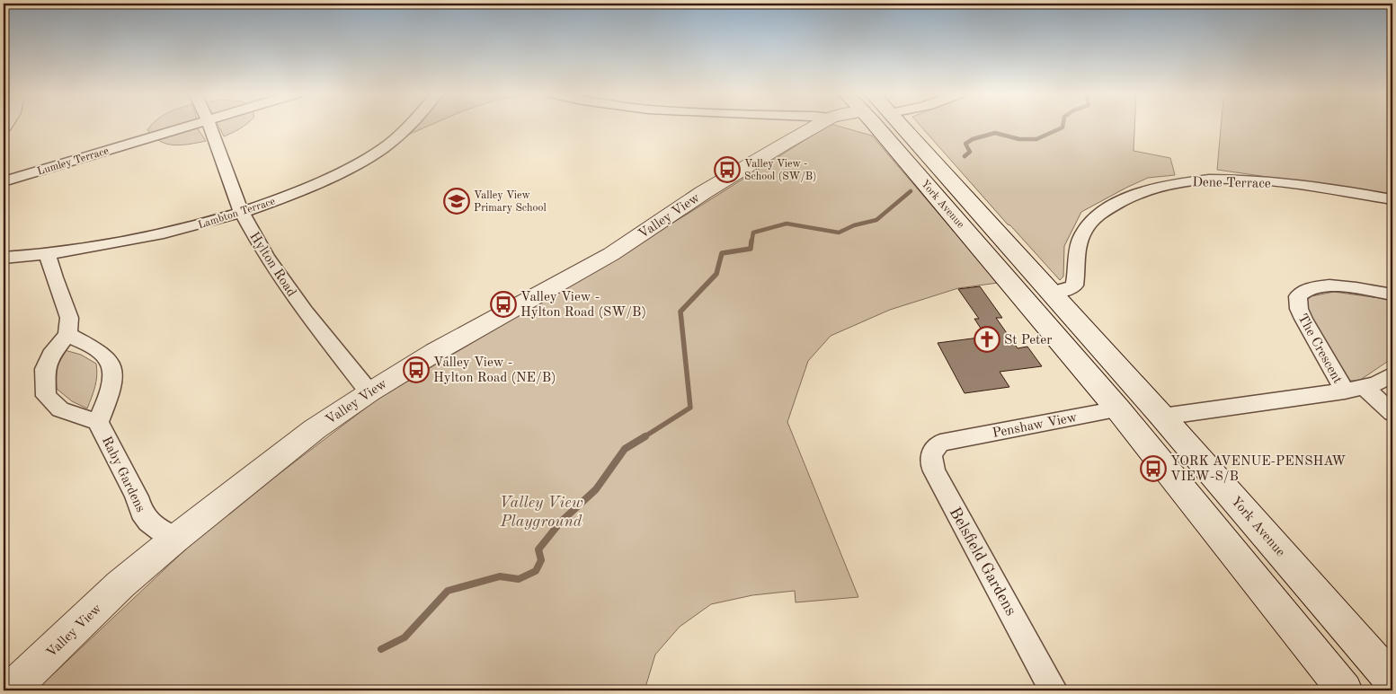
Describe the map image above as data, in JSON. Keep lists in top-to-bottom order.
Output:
{
  "streets": {
    "main road": ["York Avenue", "Valley View"],
    "street": [
      "Lumley Terrace",
      "Dene Terrace",
      "Lambton Terrace",
      "Hylton Road",
      "The Crescent",
      "Penshaw View",
      "Raby Gardens",
      "Belsfield Gardens"
    ]
  },
  "crossings": [
    ["Dene Terrace", "York Avenue"],
    ["York Avenue", "The Crescent"],
    ["York Avenue", "Penshaw View"],
    ["Lambton Terrace", "Hylton Road"],
    ["Valley View", "Hylton Road"],
    ["Valley View", "Raby Gardens"],
    ["Penshaw View", "Belsfield Gardens"]
  ],
  "parks": ["Valley View Playground"],
  "places": {
    "bus stop": [
      "Valley View - School (SW/B)",
      "Valley View - Hylton Road (SW/B)",
      "Valley View - Hylton Road (NE/B)",
      "YORK AVENUE-PENSHAW VIEW-S/B"
    ],
    "school or university": ["Valley View Primary School"],
    "church": ["St Peter"]
  }
}
